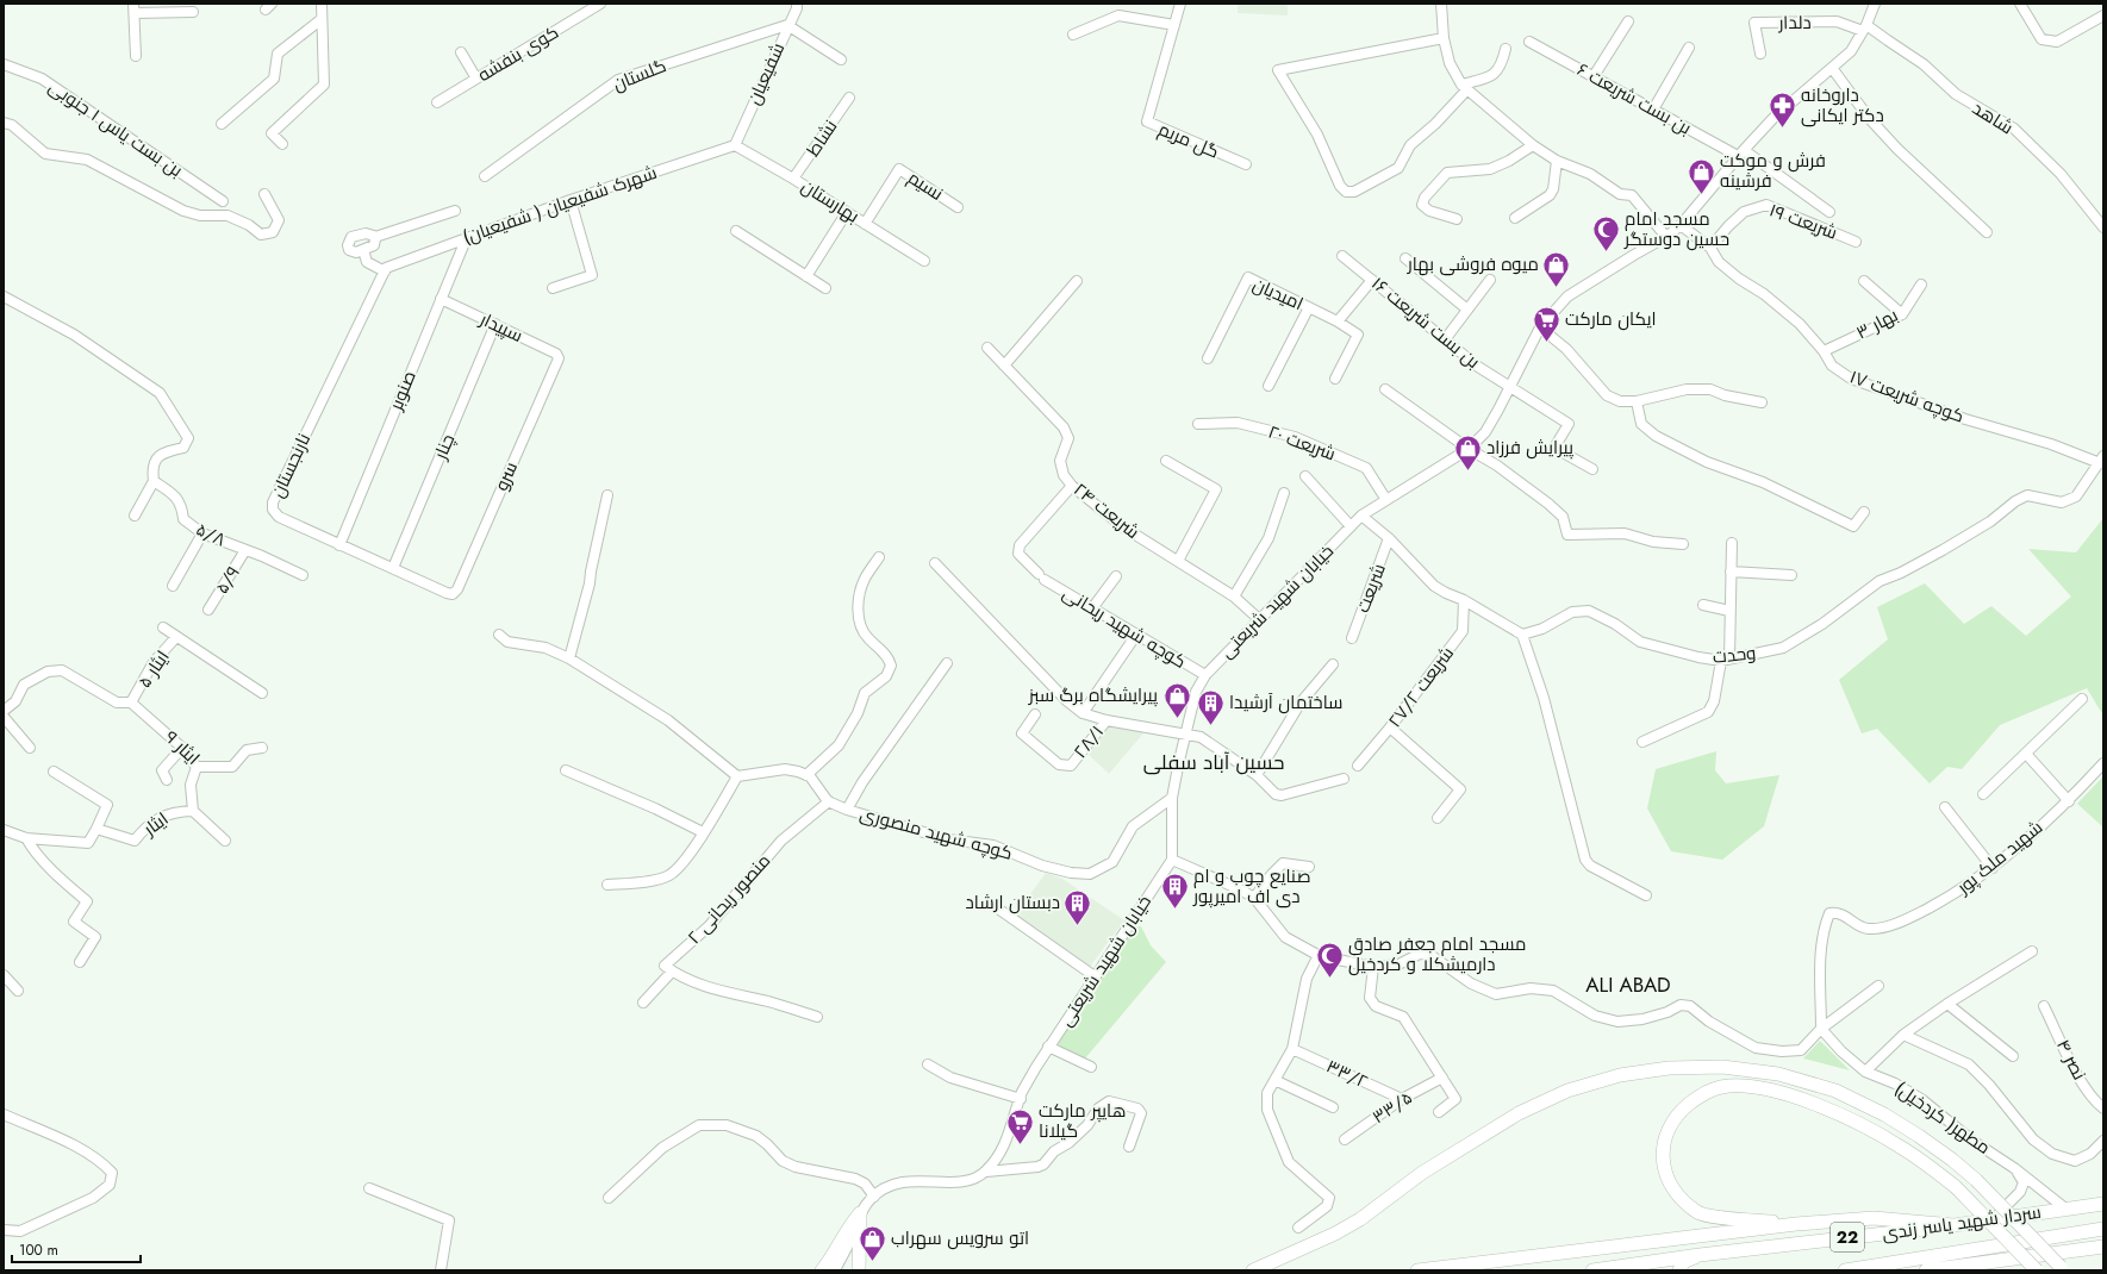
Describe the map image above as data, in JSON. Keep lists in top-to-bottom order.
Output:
{
  "streets": {
    "highway": ["سردار شهید یاسر زندی", "22"],
    "street": [
      "دلدار",
      "کوی بنفشه",
      "شفیعیان",
      "گلستان",
      "بن بست شریعت ۶",
      "شاهد",
      "بن بست یاس ۱ جنوبی",
      "نشاط",
      "گل مریم",
      "نسیم",
      "بهارستان",
      "شهرک شفیعیان ( شفیعیان)",
      "شریعت ۱۹",
      "امیدیان",
      "بن بست شریعت ۱۶",
      "بهار ۳",
      "سپیدار",
      "صنوبر",
      "کوچه شریعت ۱۷",
      "شریعت ۲۰",
      "چنار",
      "نارنجستان",
      "سرو",
      "شریعت ۲۴",
      "۵/۸",
      "۵/۹",
      "شریعت",
      "خیابان شهید شریعتی",
      "کوچه شهید ریحانی",
      "وحدت",
      "ایثار ۵",
      "شریعت ۲۷/۲",
      "۲۸/۱",
      "ایثار ۹",
      "ایثار",
      "کوچه شهید منصوری",
      "شهید ملک پور",
      "منصور ریحانی ۲",
      "نصر ۴",
      "۳۳/۲",
      "۳۳/۵",
      "مطهر( کردخیل)"
    ]
  },
  "crossings": [
    ["دلدار", "شاهد"],
    ["دلدار", "خیابان شهید شریعتی"],
    ["شفیعیان", "گلستان"],
    ["شفیعیان", "بهارستان"],
    ["شفیعیان", "شهرک شفیعیان ( شفیعیان)"],
    ["بن بست شریعت ۶", "خیابان شهید شریعتی"],
    ["شاهد", "خیابان شهید شریعتی"],
    ["نشاط", "بهارستان"],
    ["نسیم", "بهارستان"],
    ["بهارستان", "شهرک شفیعیان ( شفیعیان)"],
    ["شهرک شفیعیان ( شفیعیان)", "صنوبر"],
    ["شهرک شفیعیان ( شفیعیان)", "نارنجستان"],
    ["شریعت ۱۹", "کوچه شریعت ۱۷"],
    ["بن بست شریعت ۱۶", "خیابان شهید شریعتی"],
    ["بهار ۳", "کوچه شریعت ۱۷"],
    ["سپیدار", "صنوبر"],
    ["سپیدار", "چنار"],
    ["سپیدار", "سرو"],
    ["صنوبر", "نارنجستان"],
    ["کوچه شریعت ۱۷", "خیابان شهید شریعتی"],
    ["کوچه شریعت ۱۷", "وحدت"],
    ["شریعت ۲۰", "خیابان شهید شریعتی"],
    ["چنار", "نارنجستان"],
    ["نارنجستان", "سرو"],
    ["شریعت ۲۴", "خیابان شهید شریعتی"],
    ["شریعت ۲۴", "کوچه شهید ریحانی"],
    ["۵/۸", "۵/۹"],
    ["خیابان شهید شریعتی", "کوچه شهید ریحانی"],
    ["خیابان شهید شریعتی", "کوچه شهید منصوری"],
    ["ایثار ۵", "ایثار ۹"],
    ["ایثار ۹", "ایثار"],
    ["کوچه شهید منصوری", "منصور ریحانی ۲"],
    ["شهید ملک پور", "مطهر( کردخیل)"],
    ["۳۳/۲", "۳۳/۵"],
    ["مطهر( کردخیل)", "سردار شهید یاسر زندی"]
  ],
  "districts": ["حسین آباد سفلی", "ALI ABAD"],
  "places": {
    "pharmacy": ["داروخانه دکتر ایکانی"],
    "shop": [
      "فرش و موکت فرشینه",
      "میوه فروشی بهار",
      "پیرایش فرزاد",
      "پیرایشگاه برگ سبز",
      "اتو سرویس سهراب"
    ],
    "mosque": ["مسجد امام حسین دوستگر", "مسجد امام جعفر صادق دارمیشکلا و کردخیل"],
    "supermarket": ["ایکان مارکت", "هایپر مارکت گیلانا"],
    "building": ["ساختمان آرشیدا", "صنایع چوب و ام دی اف امیرپور", "دبستان ارشاد"]
  },
  "scale_bar": "100 m"
}
